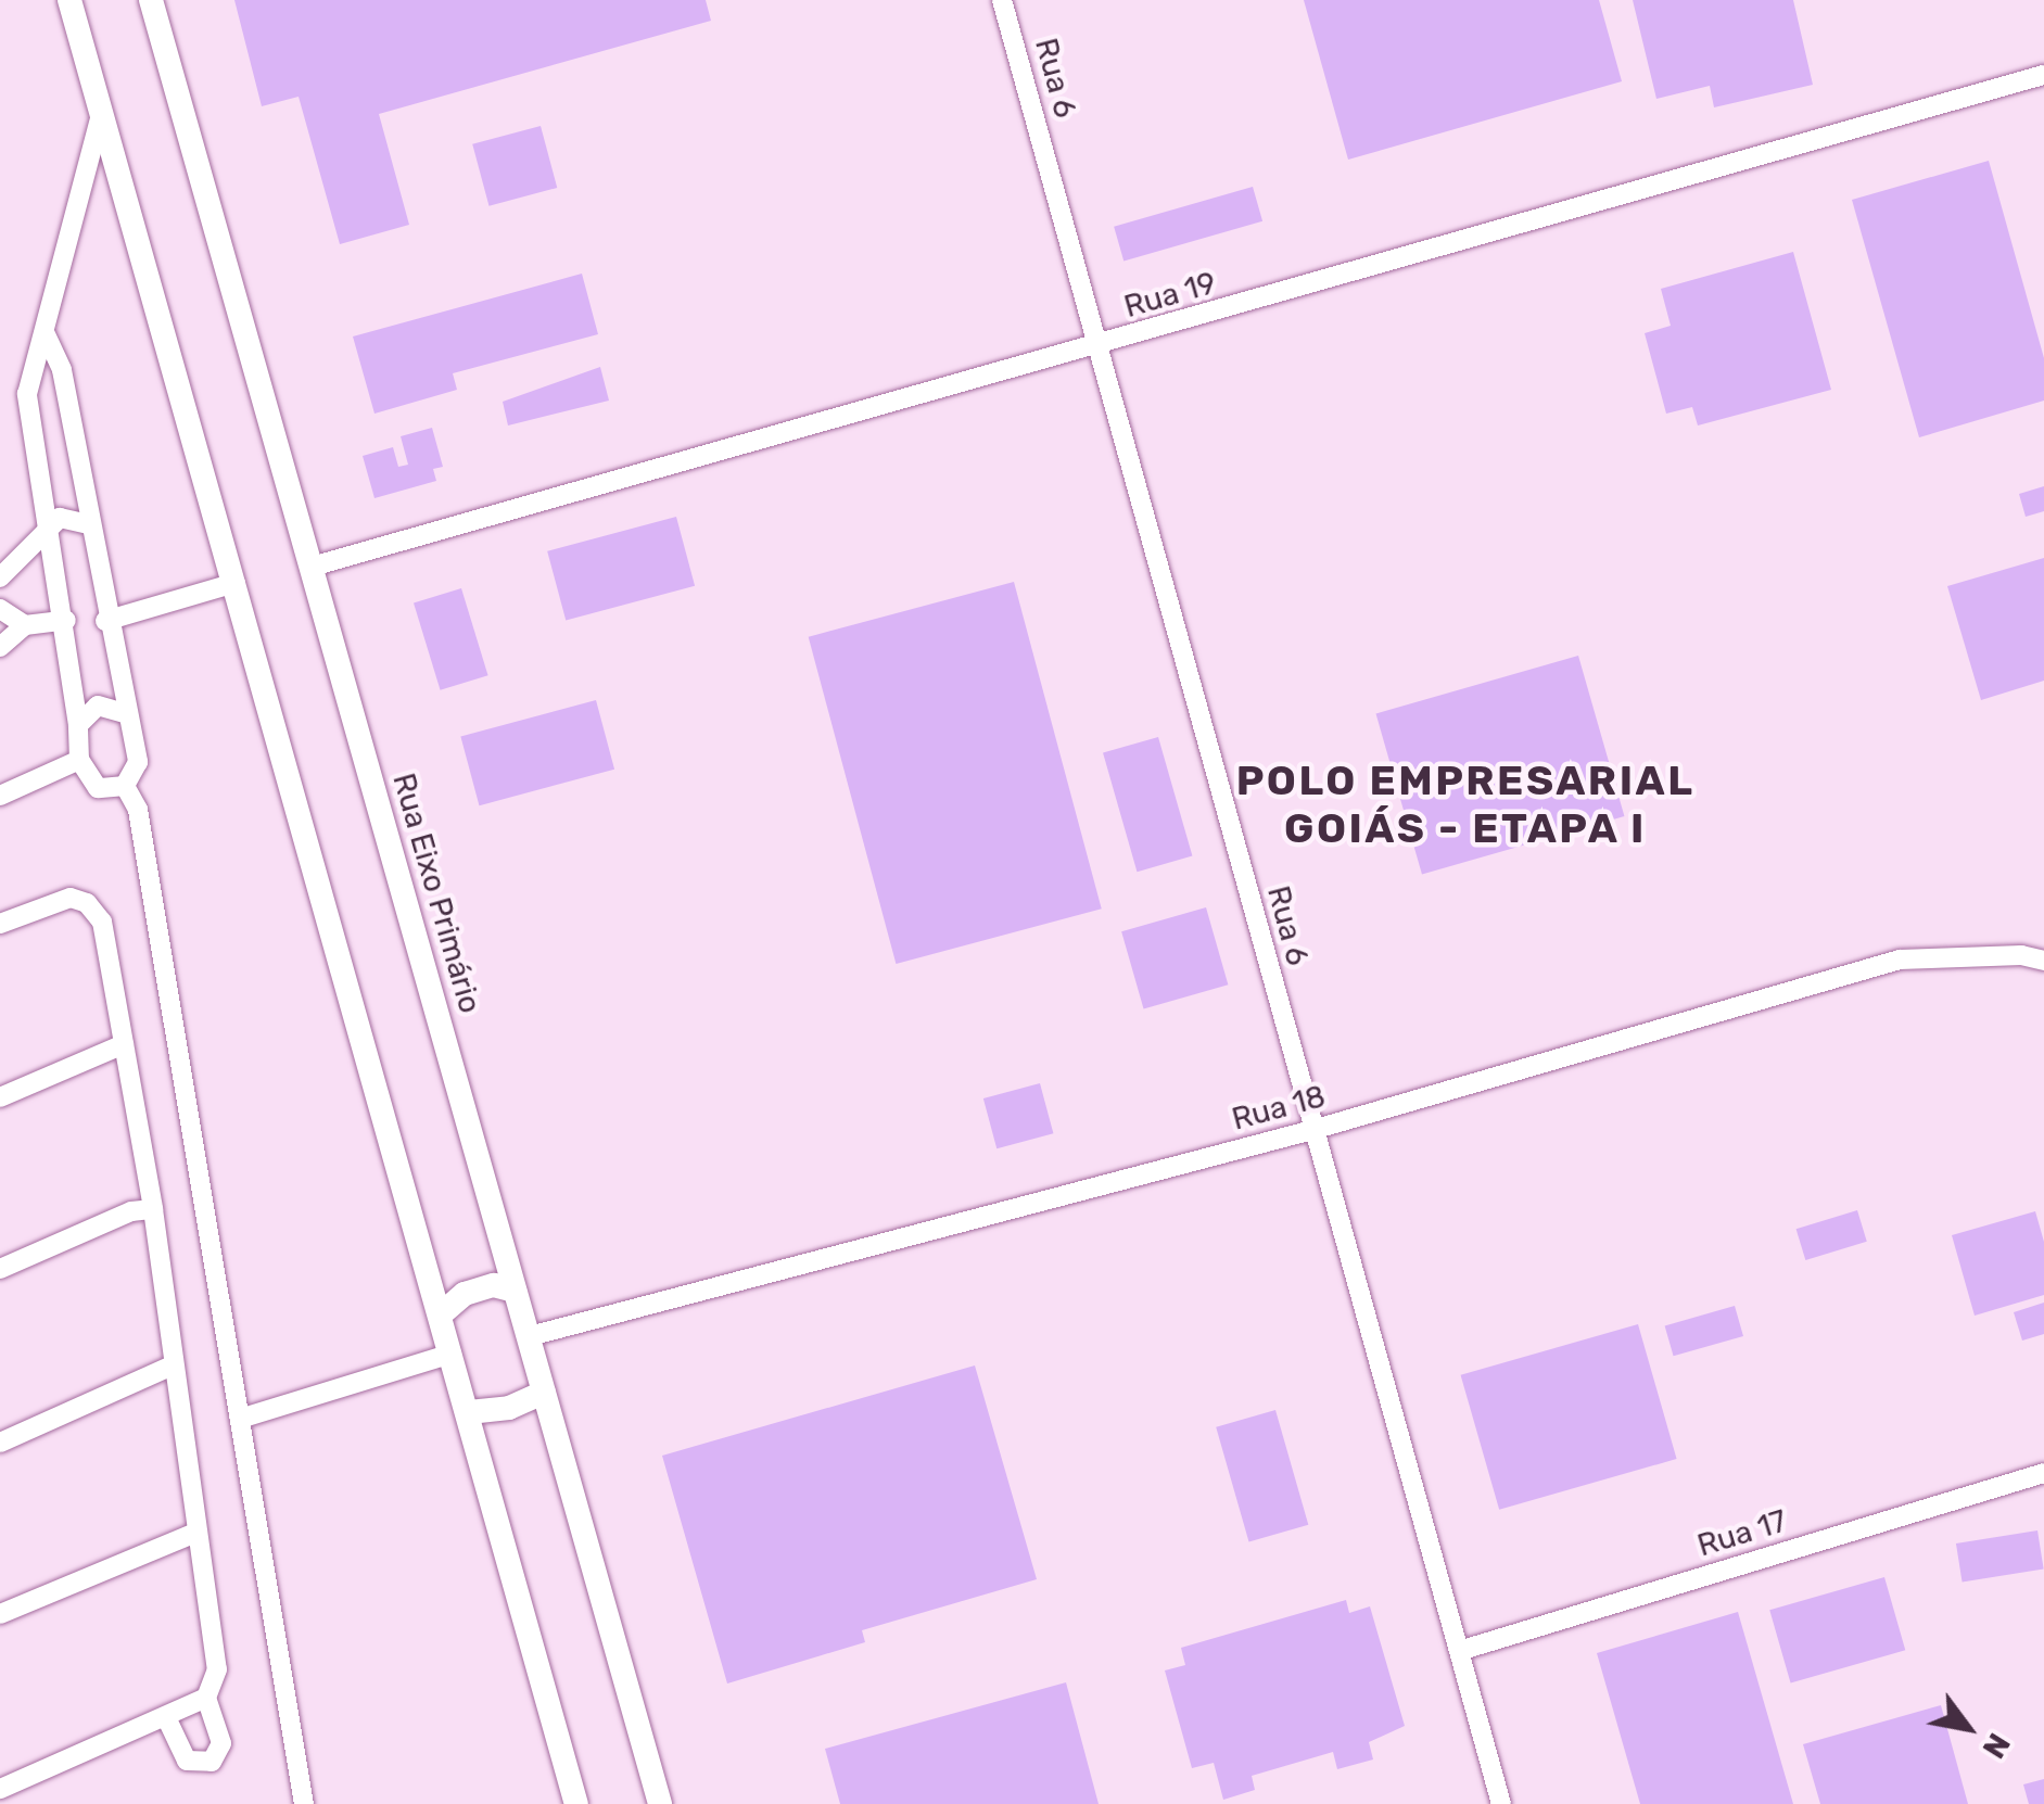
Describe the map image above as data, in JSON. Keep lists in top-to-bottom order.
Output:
{
  "streets": {
    "street": [
      "Rua 6",
      "Rua 19",
      "Rua Eixo Primário",
      "Rua 18",
      "Rua 17"
    ]
  },
  "crossings": [
    ["Rua 6", "Rua 19"],
    ["Rua 6", "Rua 18"],
    ["Rua 6", "Rua 17"],
    ["Rua 19", "Rua Eixo Primário"],
    ["Rua Eixo Primário", "Rua 18"]
  ],
  "districts": ["POLO EMPRESARIAL GOIÁS - ETAPA I"],
  "north": "bottom right"
}
